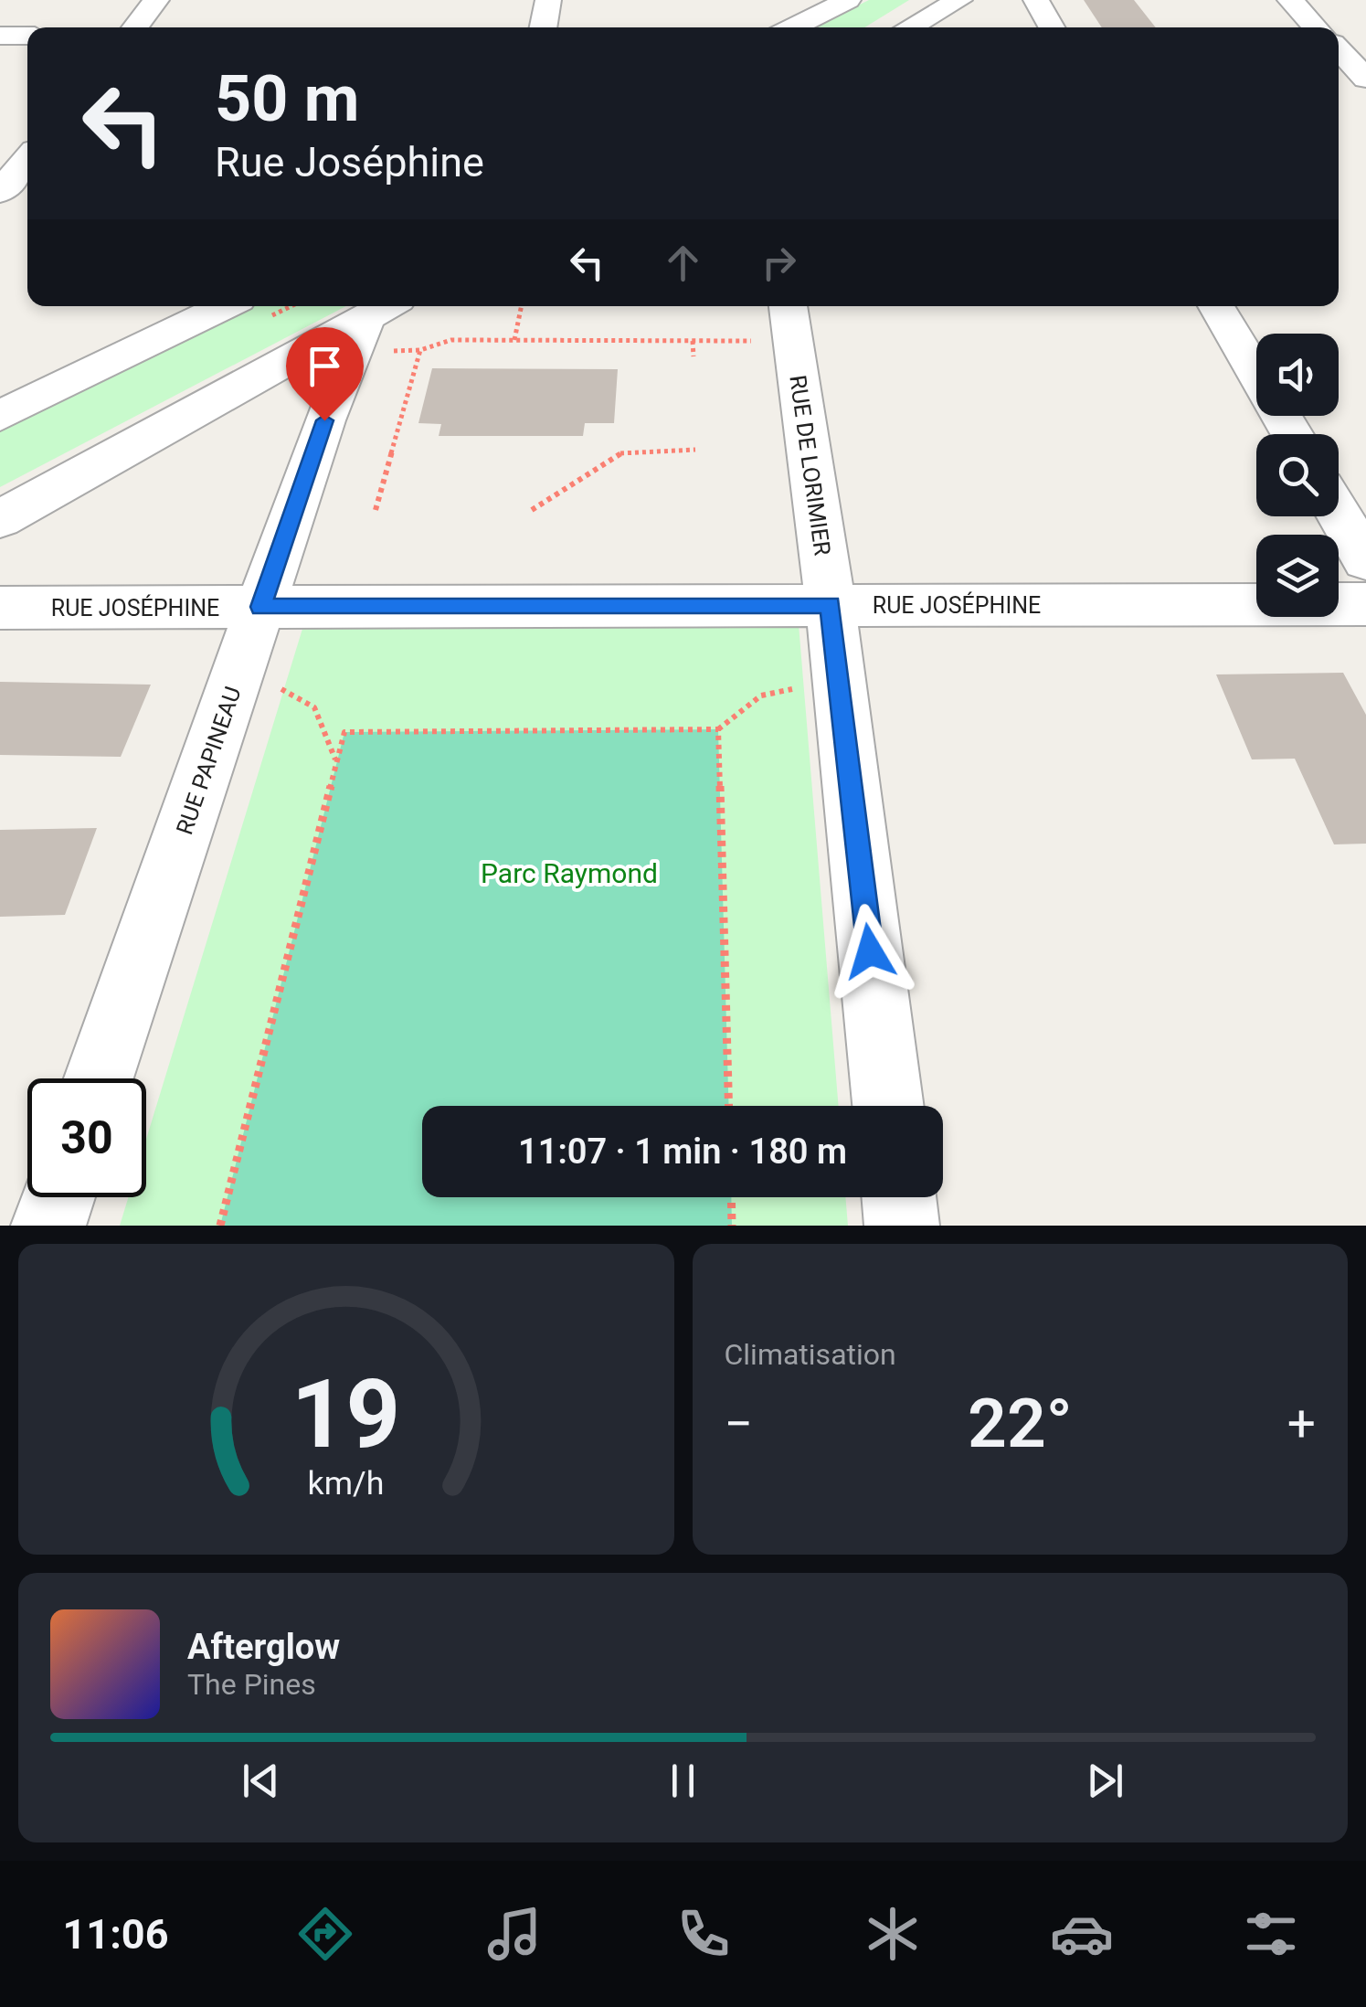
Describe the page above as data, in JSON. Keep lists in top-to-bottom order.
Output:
{
  "streets": {
    "street": ["RUE DE LORIMIER", "RUE JOSÉPHINE", "RUE PAPINEAU"]
  },
  "crossings": [
    ["RUE DE LORIMIER", "RUE JOSÉPHINE"],
    ["RUE JOSÉPHINE", "RUE PAPINEAU"]
  ],
  "parks": ["Parc Raymond"],
  "page": {
    "turn": ["50 m", "Rue Joséphine"],
    "limit": "30",
    "trip": "11:07 · 1 min · 180 m",
    "tile": "Climatisation",
    "heat": ["−", "22°", "+"],
    "song": ["Afterglow", "The Pines"],
    "tabs": "11:06",
    "gauge": ["19", "km/h"]
  }
}
